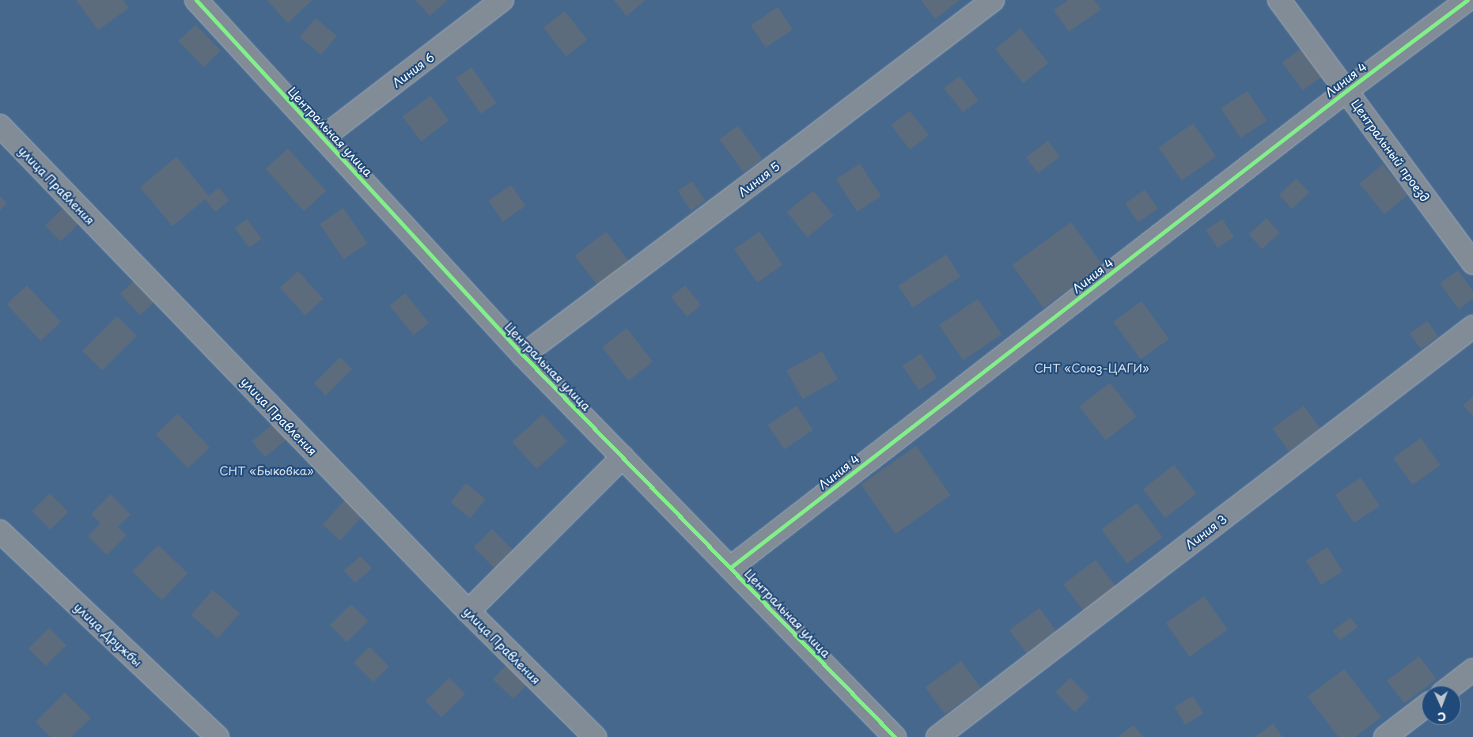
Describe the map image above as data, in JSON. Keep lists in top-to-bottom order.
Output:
{
  "streets": {
    "street": [
      "Линия 6",
      "Линия 4",
      "Центральная улица",
      "Центральный проезд",
      "Линия 5",
      "улица Правления",
      "Линия 3",
      "улица Дружбы"
    ]
  },
  "crossings": [
    ["Линия 6", "Центральная улица"],
    ["Линия 4", "Центральная улица"],
    ["Линия 4", "Центральный проезд"],
    ["Центральная улица", "Линия 5"]
  ],
  "parks": ["СНТ «Союз-ЦАГИ»", "СНТ «Быковка»"],
  "north": "bottom"
}
